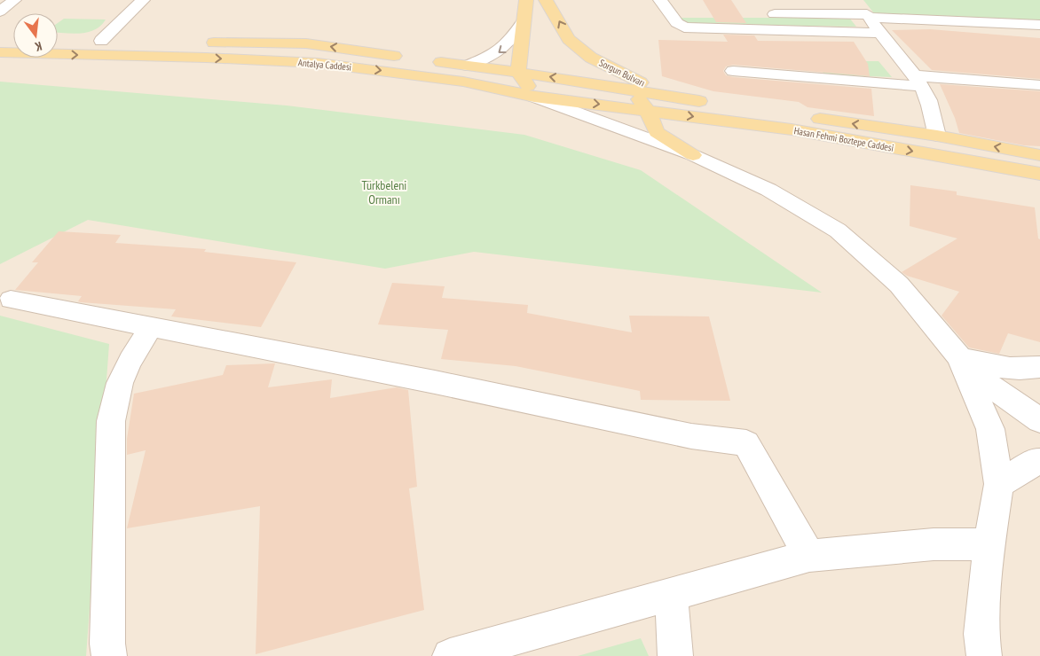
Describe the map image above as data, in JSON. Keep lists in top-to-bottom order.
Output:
{
  "streets": {
    "main road": ["Antalya Caddesi", "Sorgun Bulvarı", "Hasan Fehmi Boztepe Caddesi"]
  },
  "crossings": [
    ["Antalya Caddesi", "Hasan Fehmi Boztepe Caddesi"],
    ["Sorgun Bulvarı", "Hasan Fehmi Boztepe Caddesi"]
  ],
  "one_way": ["Sorgun Bulvarı"],
  "parks": ["Türkbeleni Ormanı"],
  "north": "bottom"
}
